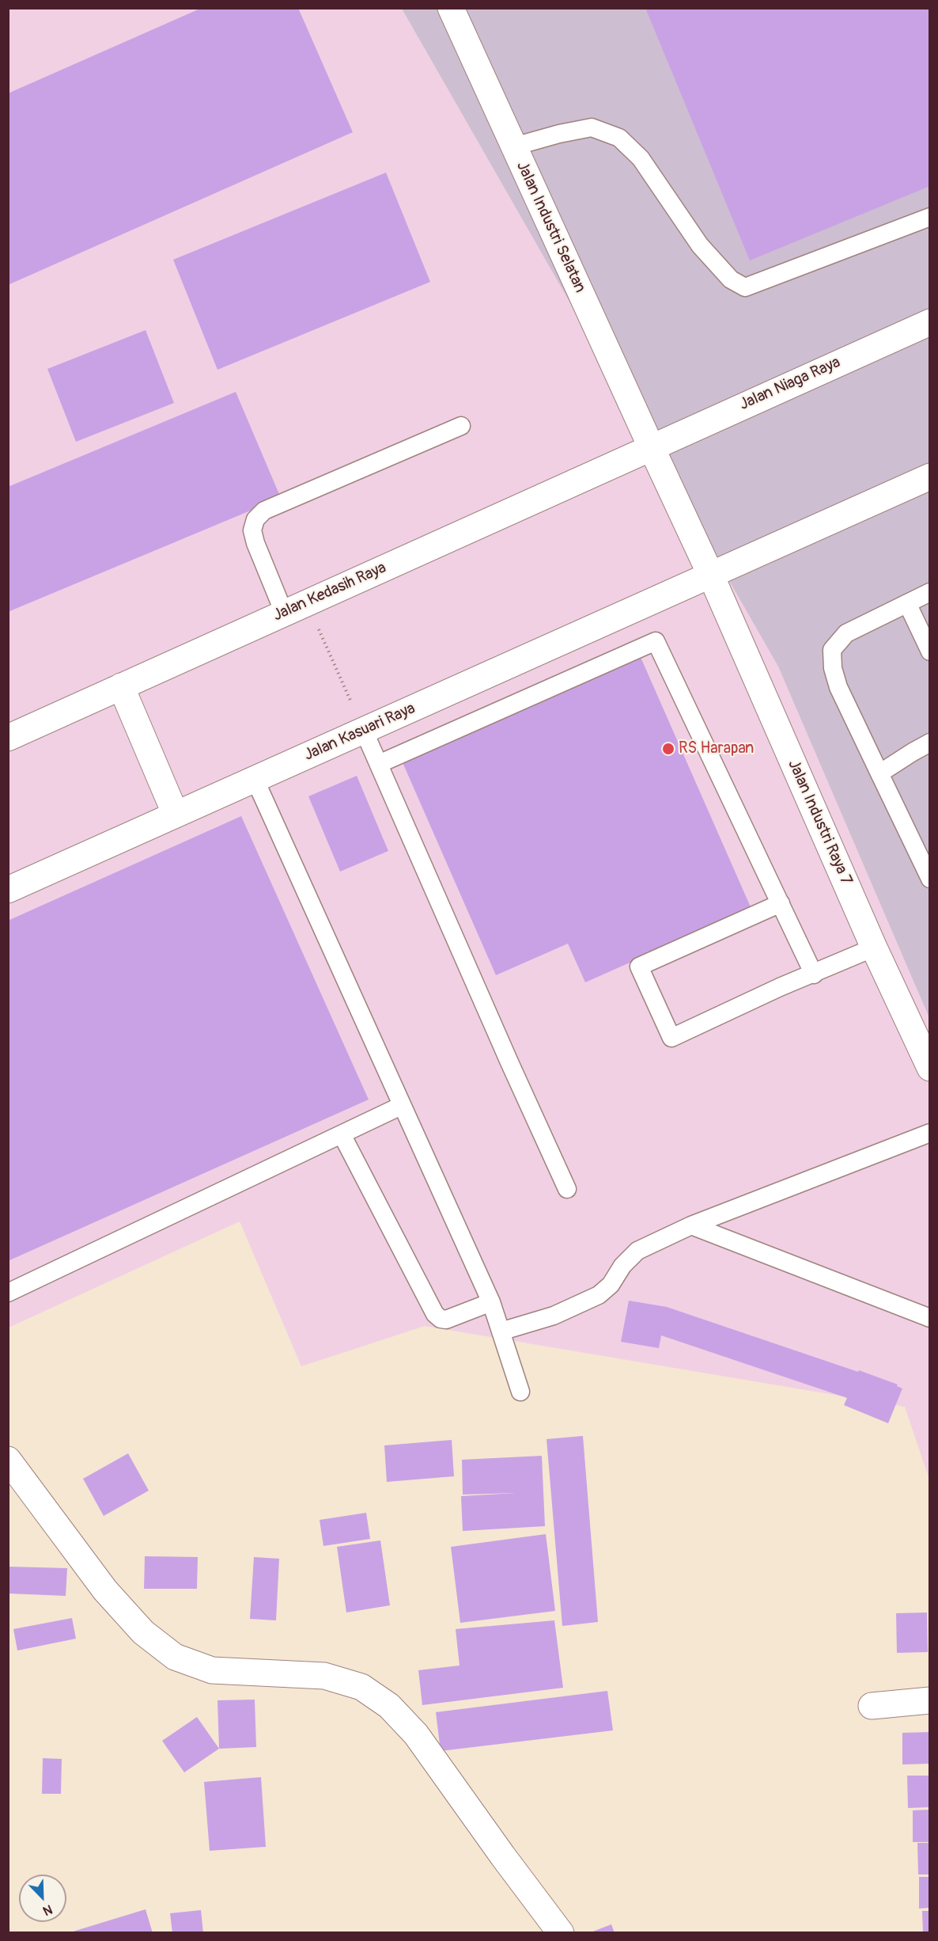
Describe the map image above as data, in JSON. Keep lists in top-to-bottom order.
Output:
{
  "streets": {
    "main road": [
      "Jalan Industri Selatan",
      "Jalan Niaga Raya",
      "Jalan Kedasih Raya",
      "Jalan Kasuari Raya",
      "Jalan Industri Raya 7"
    ]
  },
  "crossings": [
    ["Jalan Industri Selatan", "Jalan Niaga Raya"],
    ["Jalan Industri Selatan", "Jalan Kedasih Raya"],
    ["Jalan Industri Selatan", "Jalan Kasuari Raya"],
    ["Jalan Industri Selatan", "Jalan Industri Raya 7"],
    ["Jalan Niaga Raya", "Jalan Kedasih Raya"],
    ["Jalan Kasuari Raya", "Jalan Industri Raya 7"]
  ],
  "places": ["RS Harapan"],
  "north": "bottom right"
}
